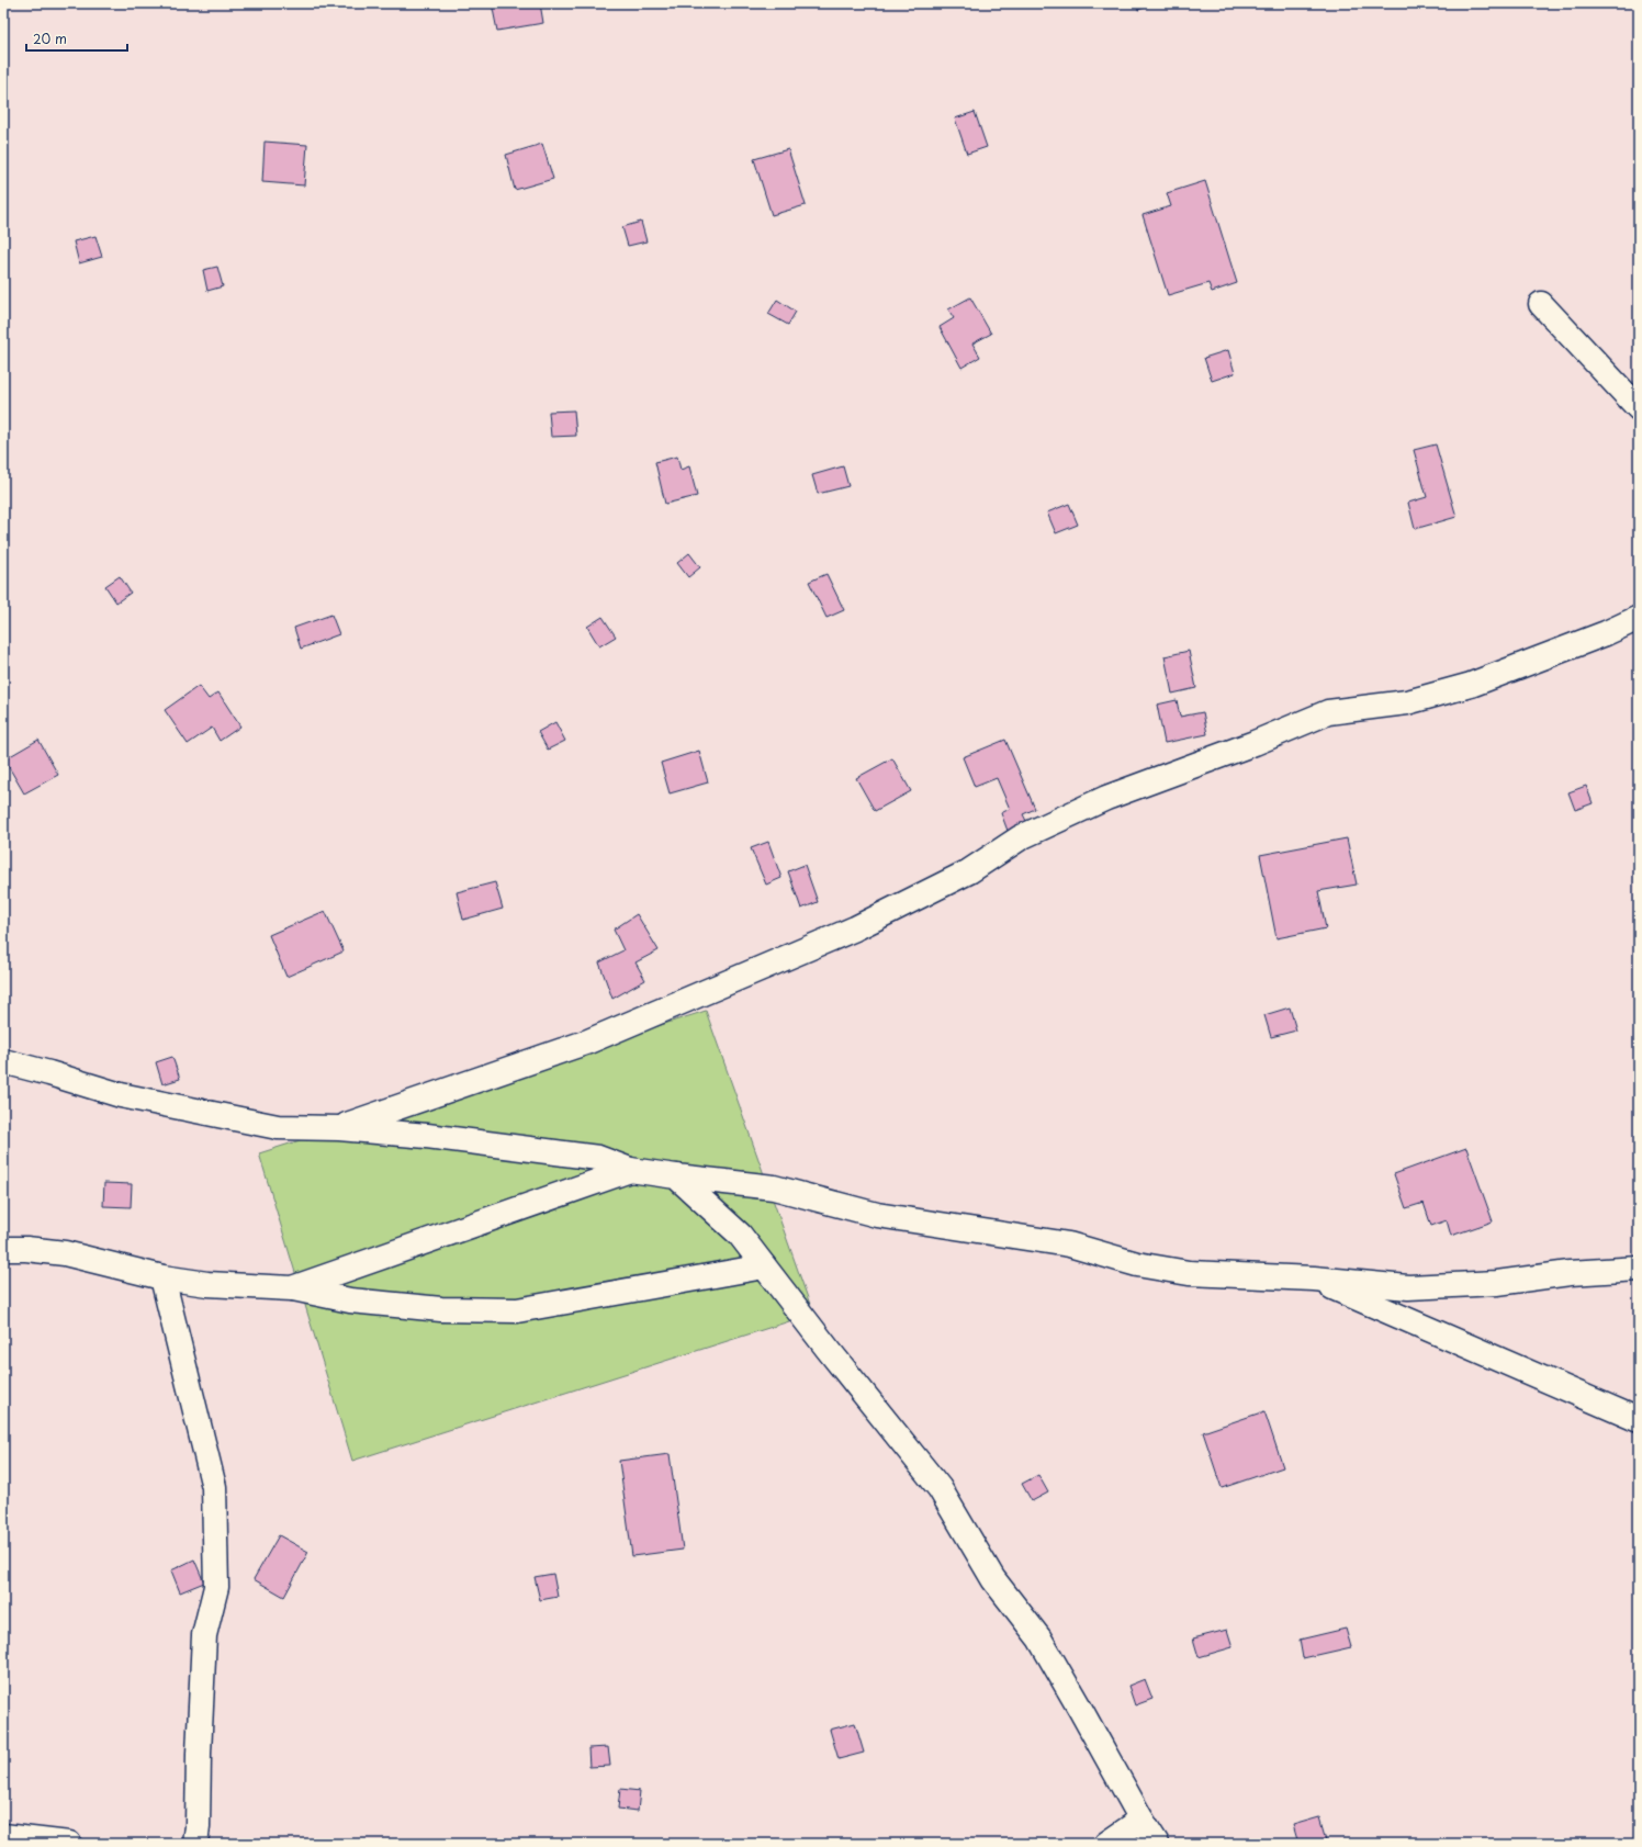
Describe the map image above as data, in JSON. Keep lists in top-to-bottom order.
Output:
{
  "scale_bar": "20 m"
}
